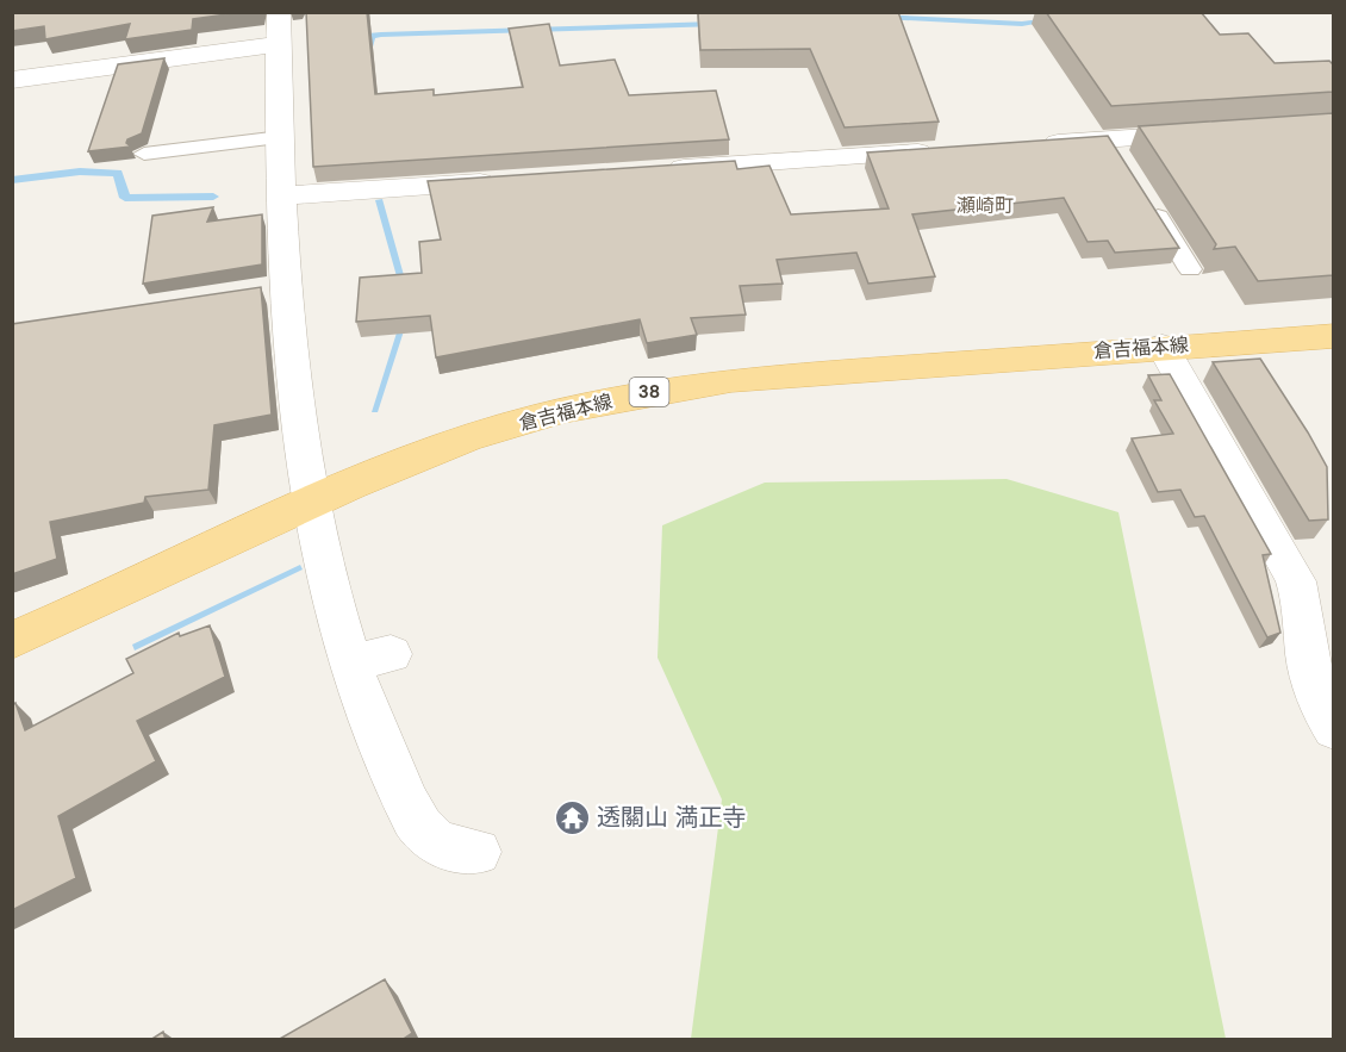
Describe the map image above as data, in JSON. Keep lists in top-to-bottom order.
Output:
{
  "streets": {
    "main road": ["倉吉福本線", "38"]
  },
  "districts": ["瀬崎町"],
  "places": {
    "temple": ["透關山 満正寺"]
  }
}
